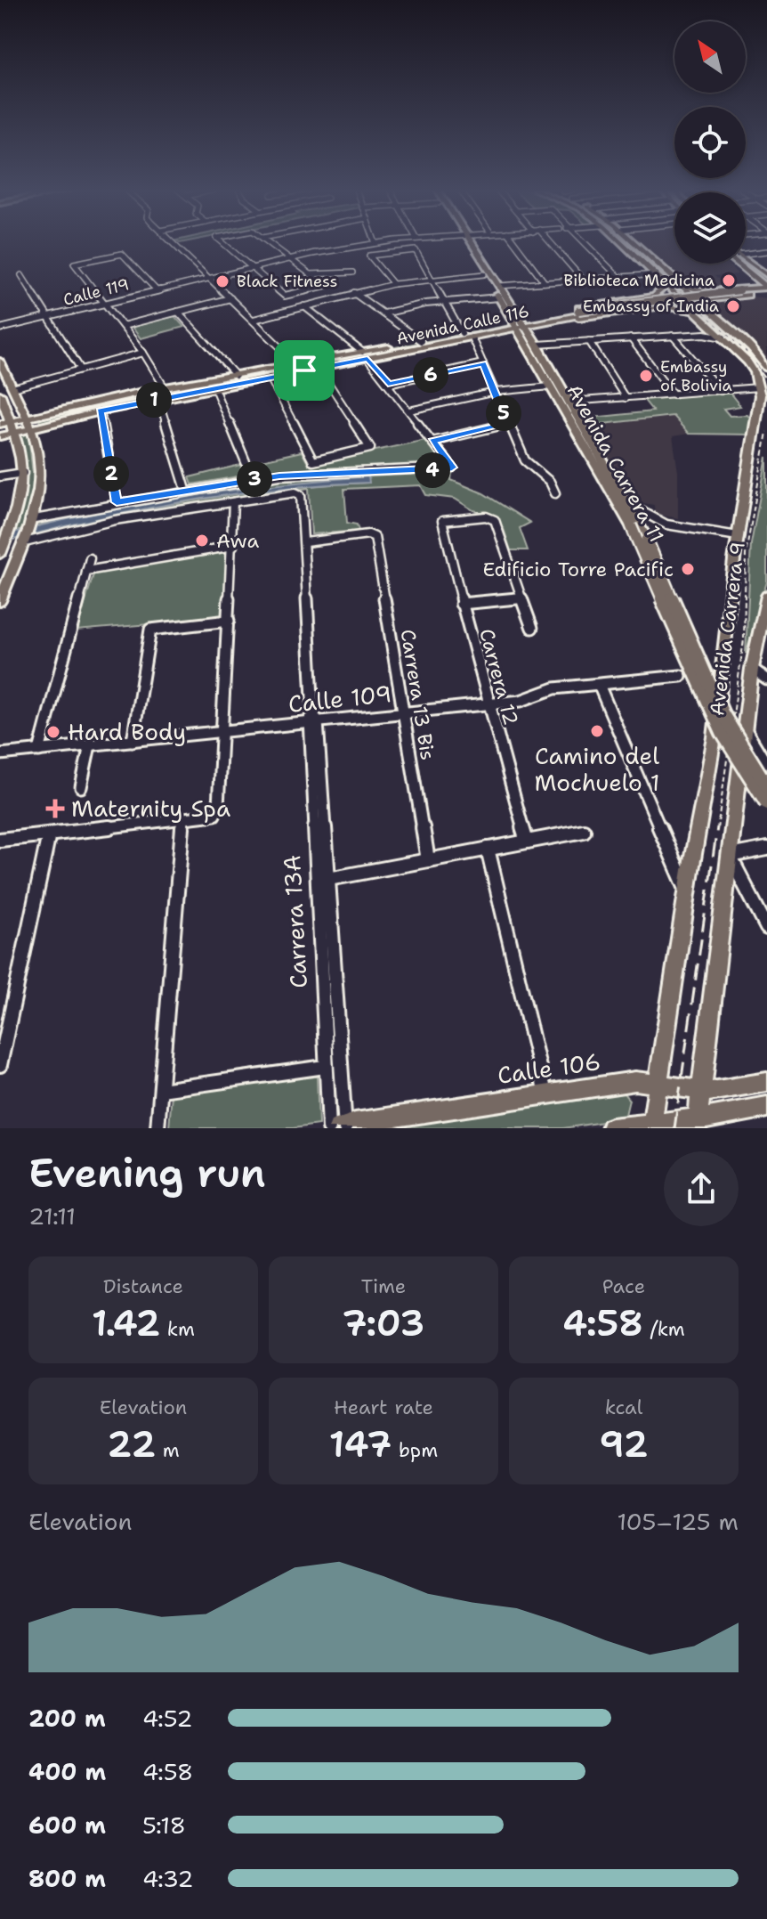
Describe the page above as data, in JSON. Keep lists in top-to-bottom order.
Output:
{
  "streets": {
    "main road": [
      "Avenida Calle 116",
      "Avenida Carrera 11",
      "Avenida Carrera 9",
      "Calle 106"
    ],
    "street": [
      "Calle 119",
      "Carrera 12",
      "Carrera 13 Bis",
      "Calle 109",
      "Carrera 13A"
    ]
  },
  "crossings": [
    ["Avenida Calle 116", "Avenida Carrera 11"],
    ["Avenida Carrera 9", "Calle 106"],
    ["Carrera 12", "Calle 109"],
    ["Carrera 13 Bis", "Calle 109"],
    ["Carrera 13 Bis", "Carrera 13A"],
    ["Calle 109", "Carrera 13A"],
    ["Carrera 13A", "Calle 106"]
  ],
  "places": {
    "other": [
      "Biblioteca Medicina",
      "Black Fitness",
      "Embassy of India",
      "Embassy of Bolivia",
      "Awa",
      "Edificio Torre Pacific",
      "Camino del Mochuelo 1",
      "Hard Body"
    ],
    "health": ["Maternity Spa"]
  },
  "north": "top left",
  "page": {
    "pins": [
      "6",
      "1",
      "5",
      "4",
      "2",
      "3"
    ],
    "heading": ["Evening run", "21:11"],
    "stats": [
      ["Distance", "1.42 km"],
      ["Time", "7:03"],
      ["Pace", "4:58 /km"],
      ["Elevation", "22 m"],
      ["Heart rate", "147 bpm"],
      ["kcal", "92"]
    ],
    "chart": ["Elevation", "105–125 m"],
    "list": [
      {
        "name": "200 m",
        "note": "4:52"
      },
      {
        "name": "400 m",
        "note": "4:58"
      },
      {
        "name": "600 m",
        "note": "5:18"
      },
      {
        "name": "800 m",
        "note": "4:32"
      }
    ]
  }
}
